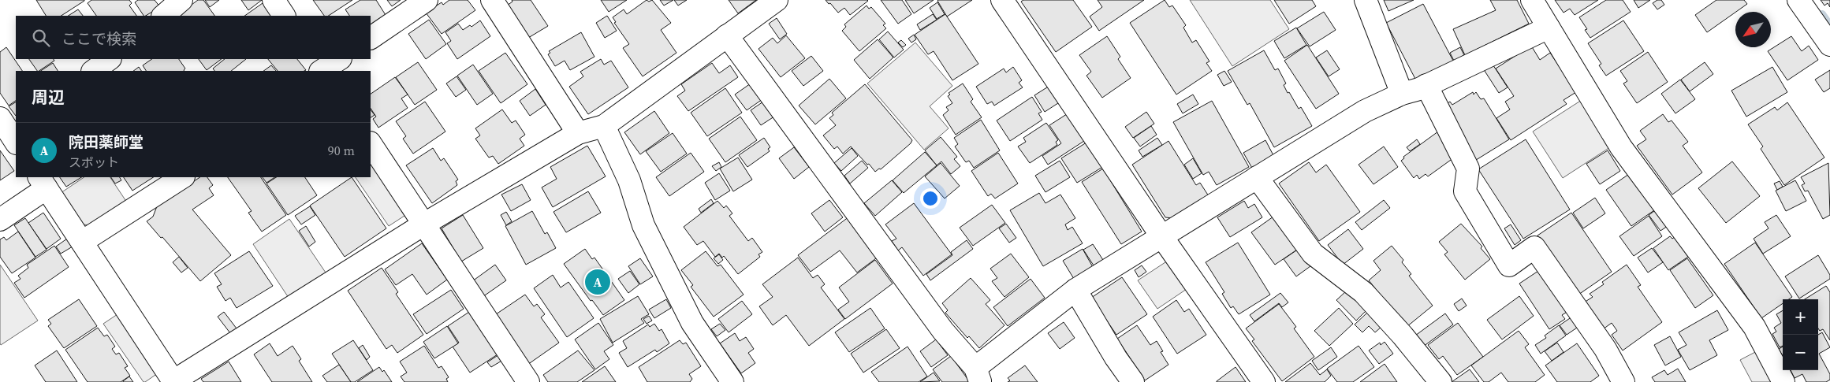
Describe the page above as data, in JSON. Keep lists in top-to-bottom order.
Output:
{
  "north": "bottom left",
  "page": {
    "search": "ここで検索",
    "heading": "周辺",
    "list": [
      {
        "mark": "A",
        "name": "院田薬師堂",
        "note": "スポット",
        "value": "90 m"
      }
    ],
    "pins": "A",
    "map_buttons": ["+", "−"]
  }
}
